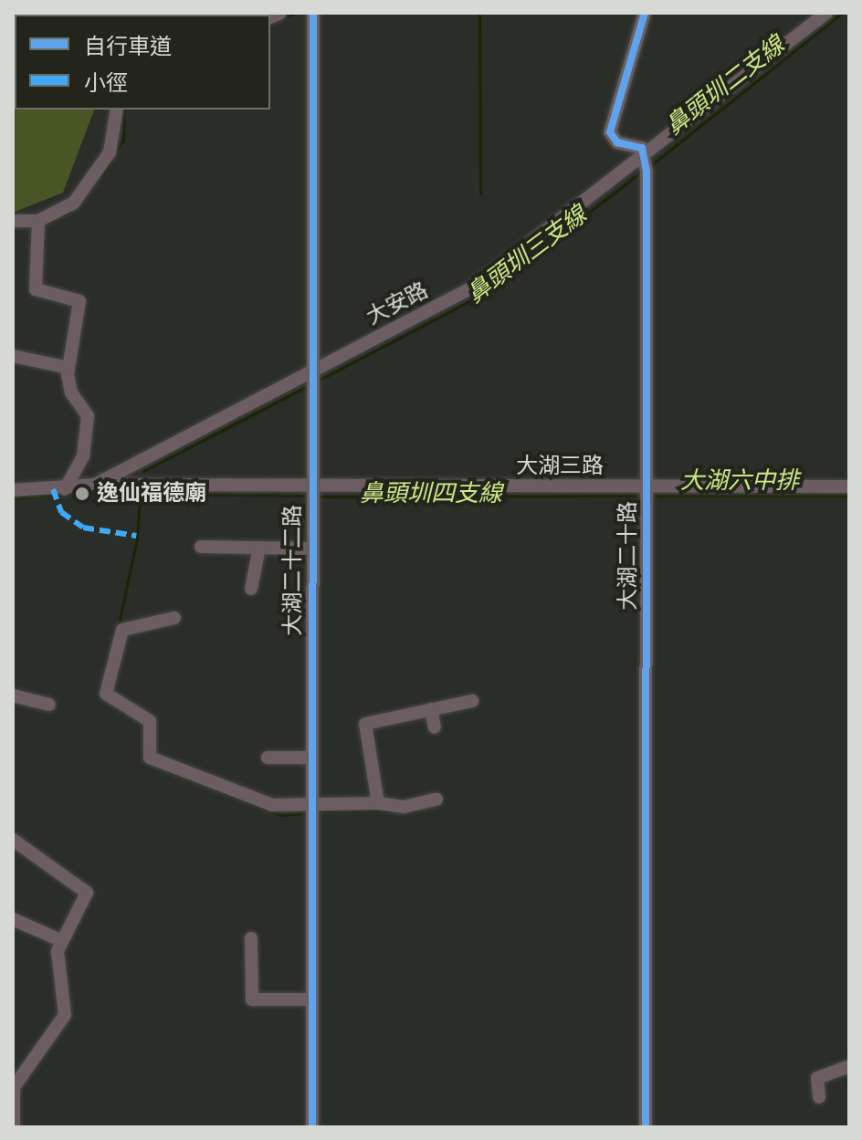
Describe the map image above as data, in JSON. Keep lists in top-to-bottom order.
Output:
{
  "streets": {
    "street": [
      "大安路",
      "大湖三路",
      "大湖二十路",
      "大湖二十二路"
    ]
  },
  "crossings": [
    ["大安路", "大湖三路"],
    ["大安路", "大湖二十路"],
    ["大安路", "大湖二十二路"],
    ["大湖三路", "大湖二十路"],
    ["大湖三路", "大湖二十二路"]
  ],
  "water": [
    "鼻頭圳二支線",
    "鼻頭圳三支線",
    "大湖六中排",
    "鼻頭圳四支線"
  ],
  "places": ["逸仙福德廟"],
  "legend": ["自行車道", "小徑"]
}
